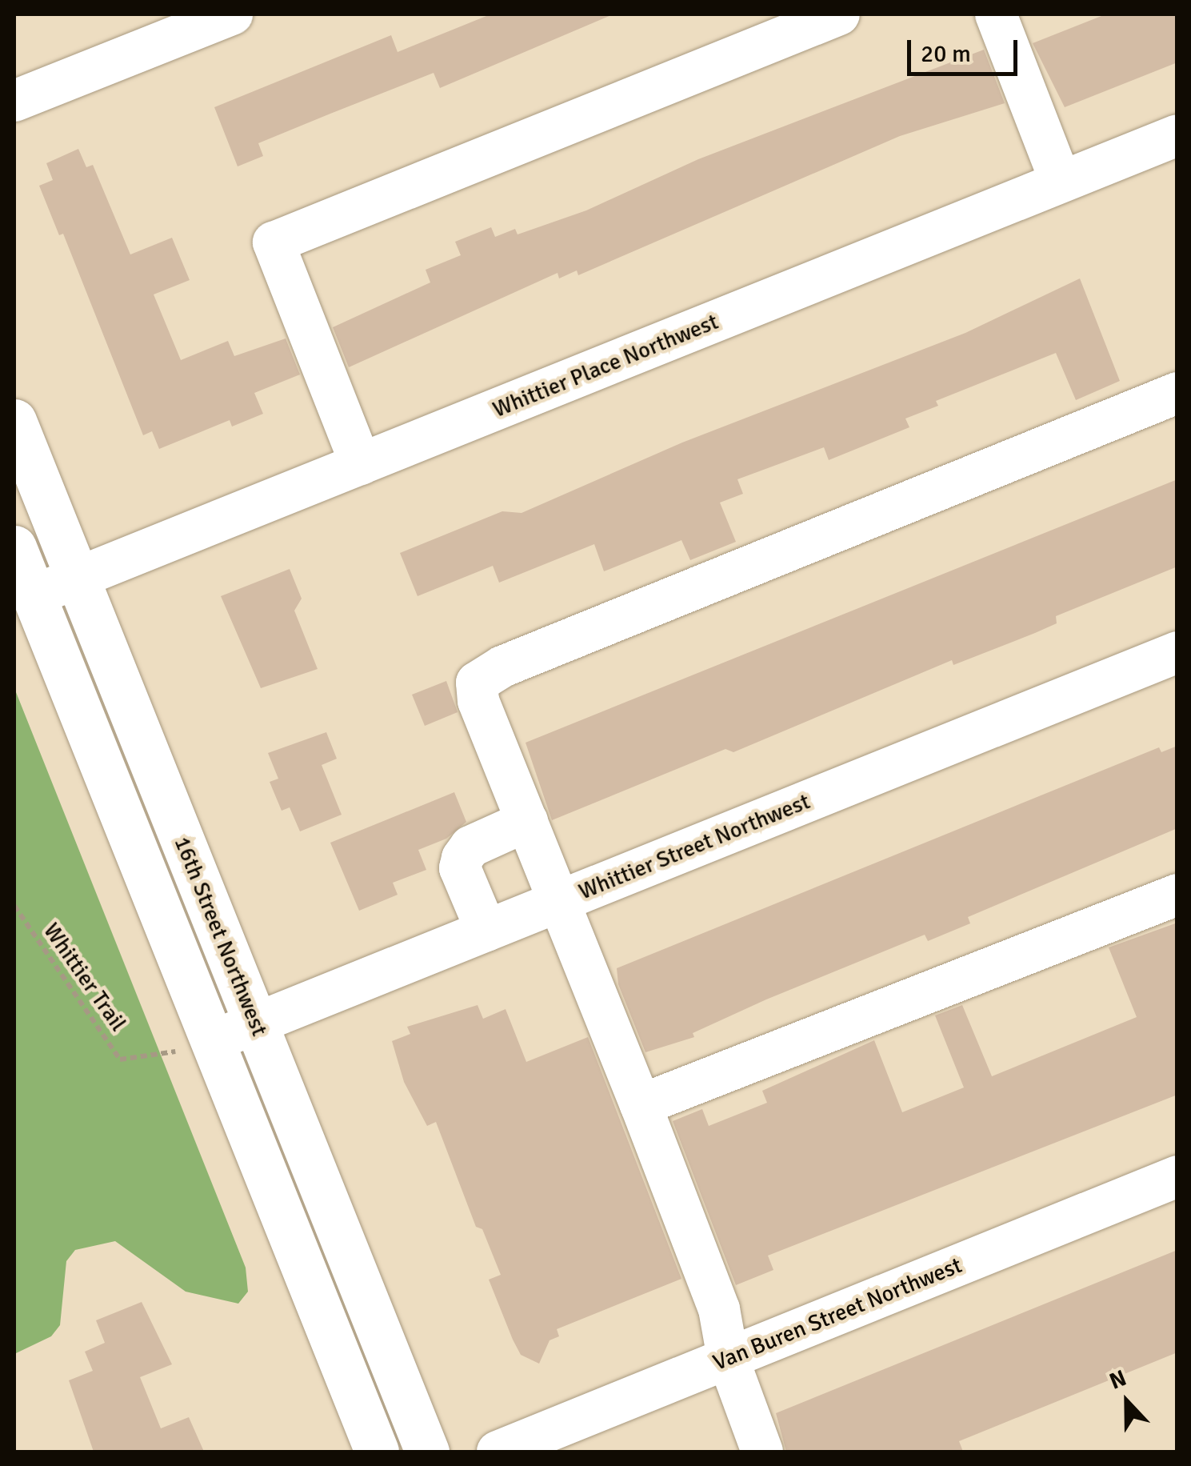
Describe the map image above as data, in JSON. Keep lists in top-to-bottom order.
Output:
{
  "streets": {
    "main road": ["16th Street Northwest"],
    "street": ["Whittier Place Northwest", "Whittier Street Northwest", "Van Buren Street Northwest"],
    "path": ["Whittier Trail"]
  },
  "crossings": [
    ["Whittier Place Northwest", "16th Street Northwest"],
    ["Whittier Street Northwest", "16th Street Northwest"],
    ["Whittier Street Northwest", "Whittier Trail"]
  ],
  "scale_bar": "20 m",
  "north": "top"
}
